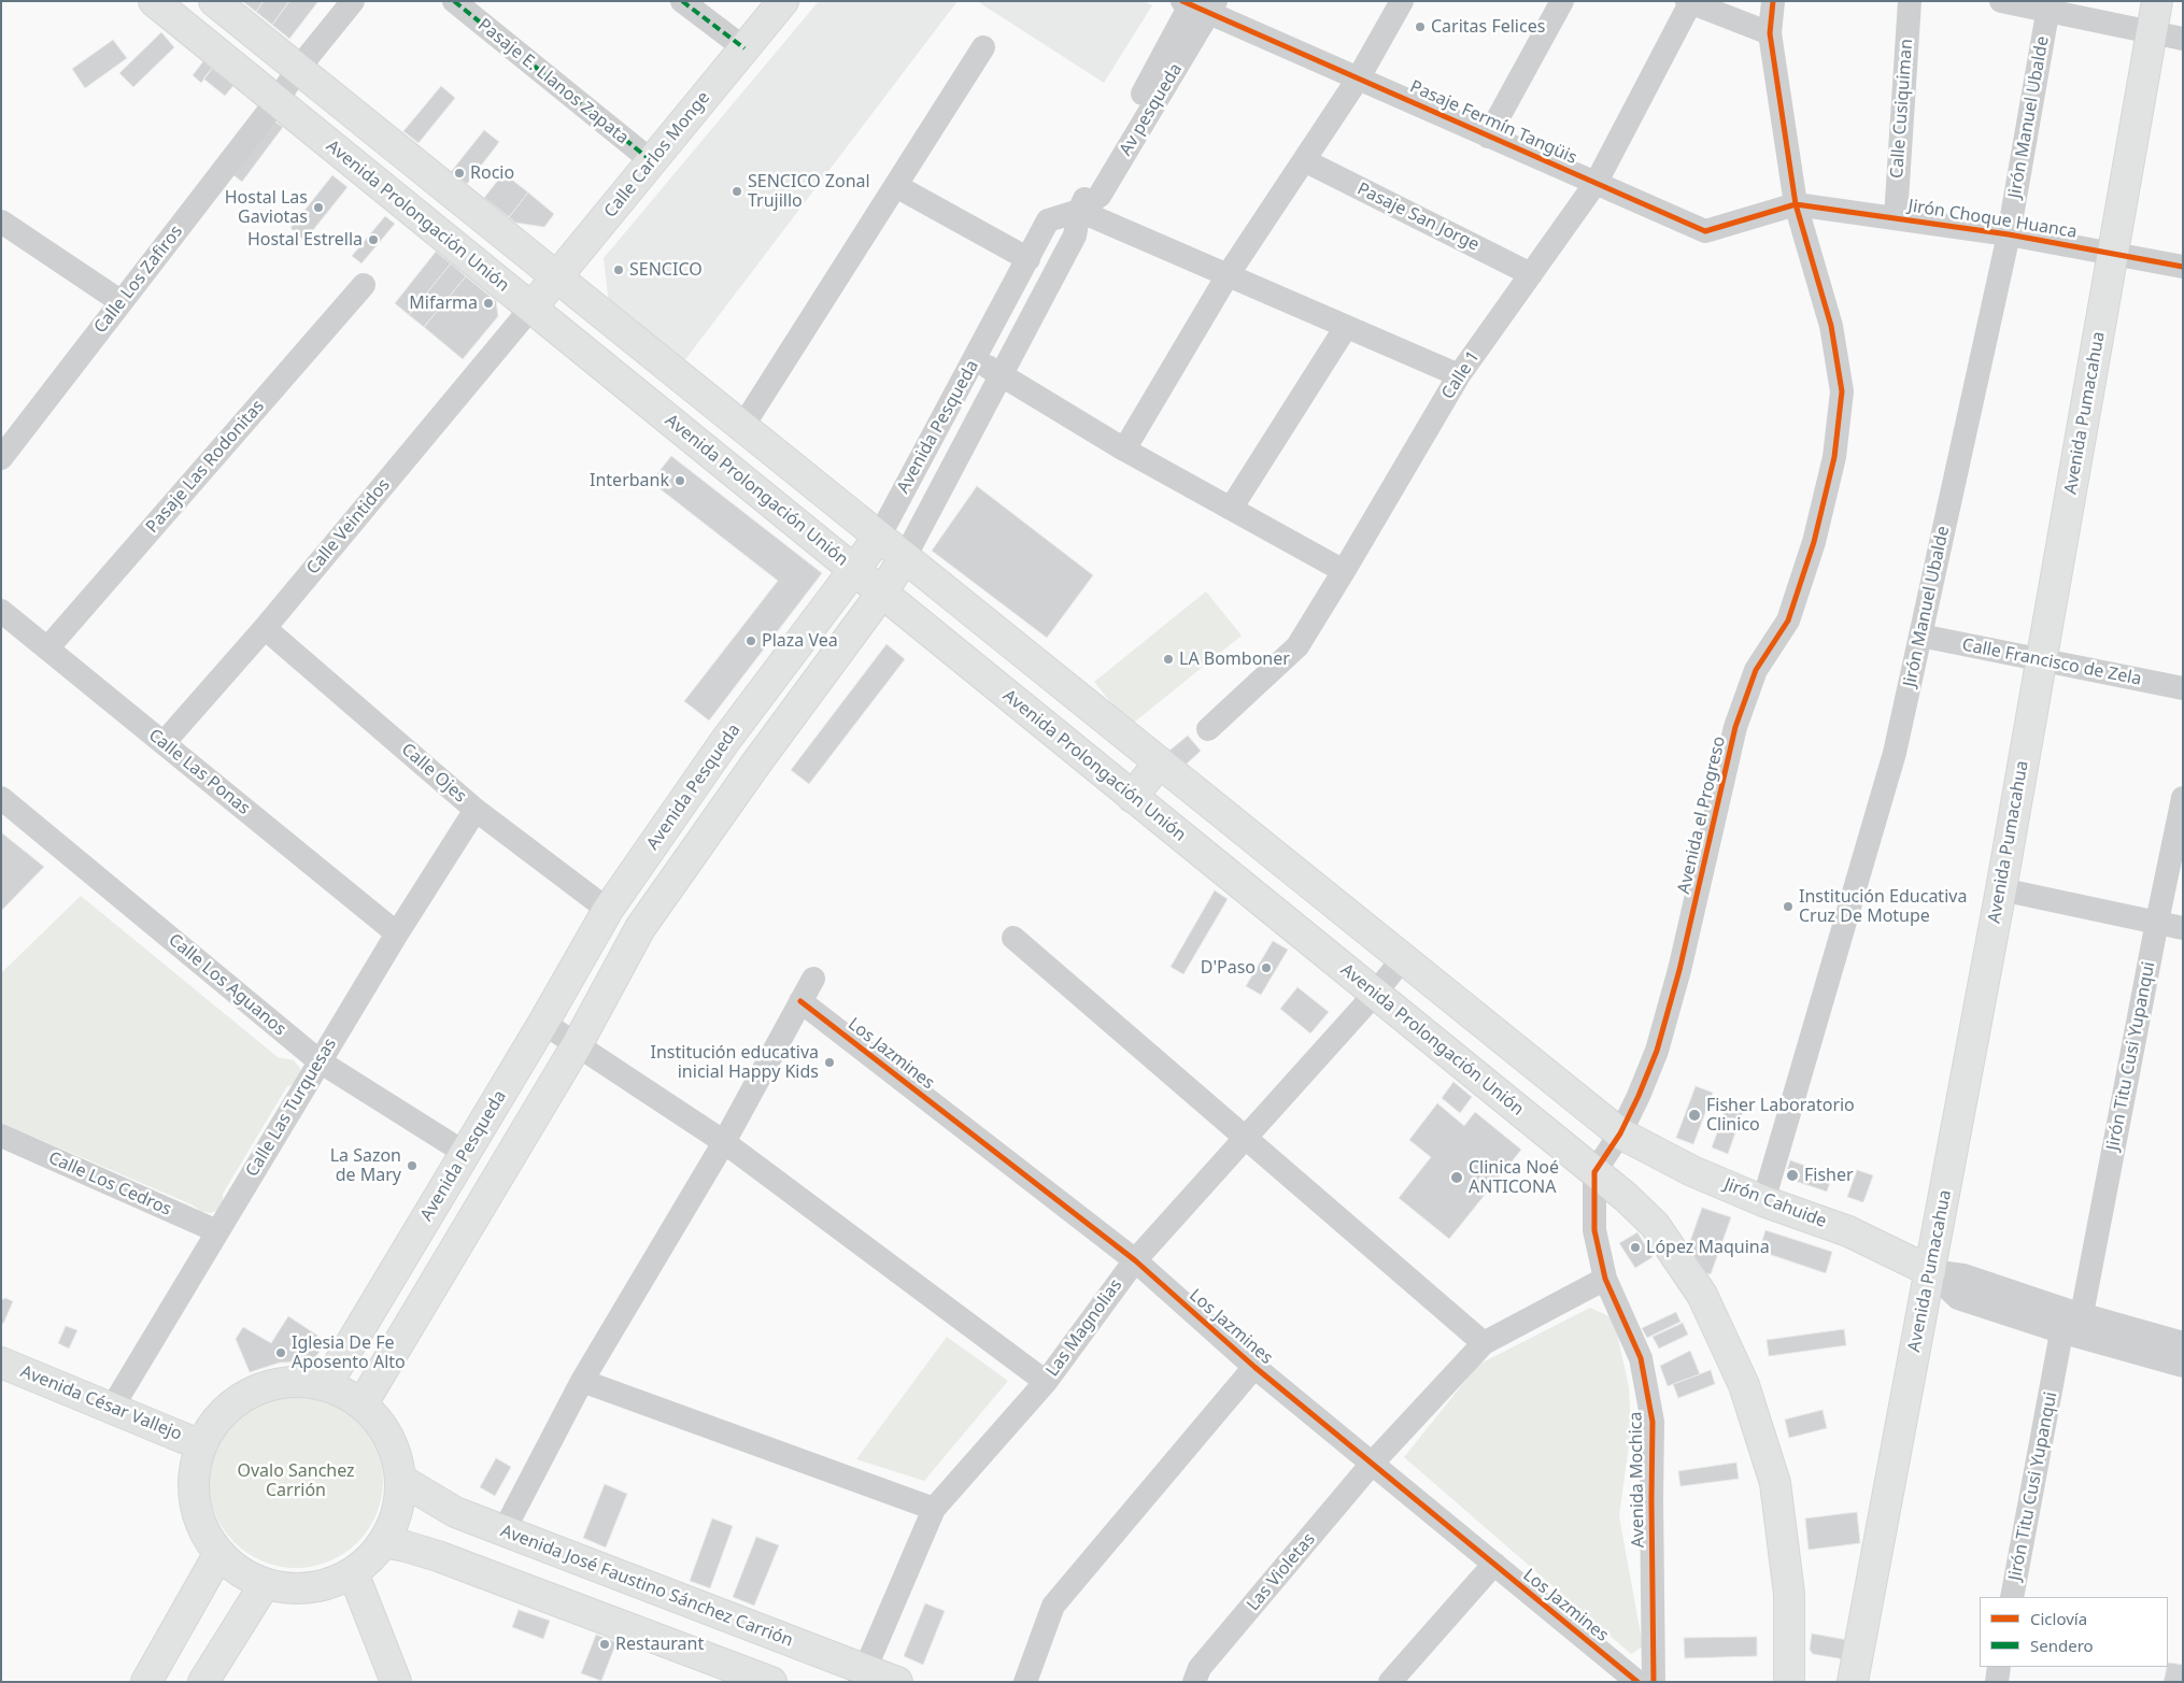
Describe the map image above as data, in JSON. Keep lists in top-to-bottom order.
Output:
{
  "streets": {
    "main road": [
      "Calle Carlos Monge",
      "Avenida Prolongación Unión",
      "Avenida Pumacahua",
      "Avenida Pesqueda",
      "Jirón Cahuide",
      "Avenida César Vallejo",
      "Avenida José Faustino Sánchez Carrión"
    ],
    "street": [
      "Pasaje E. Llanos Zapata",
      "Calle Cusiquiman",
      "Jirón Manuel Ubalde",
      "Pasaje Fermín Tangüis",
      "Pasaje San Jorge",
      "Jirón Choque Huanca",
      "Calle Los Zafiros",
      "Calle 1",
      "Pasaje Las Rodonitas",
      "Calle Veintidos",
      "Calle Francisco de Zela",
      "Calle Las Ponas",
      "Calle Ojes",
      "Avenida el Progreso",
      "Calle Los Aguanos",
      "Los Jazmines",
      "Jirón Titu Cusi Yupanqui",
      "Calle Las Turquesas",
      "Calle Los Cedros",
      "Las Magnolias",
      "Avenida Mochica",
      "Las Violetas"
    ]
  },
  "crossings": [
    ["Pasaje E. Llanos Zapata", "Calle Carlos Monge"],
    ["Calle Cusiquiman", "Jirón Choque Huanca"],
    ["Jirón Manuel Ubalde", "Jirón Choque Huanca"],
    ["Jirón Manuel Ubalde", "Calle Francisco de Zela"],
    ["Jirón Manuel Ubalde", "Jirón Cahuide"],
    ["Pasaje Fermín Tangüis", "Jirón Choque Huanca"],
    ["Pasaje Fermín Tangüis", "Calle 1"],
    ["Pasaje Fermín Tangüis", "Avenida Pesqueda"],
    ["Pasaje Fermín Tangüis", "Avenida el Progreso"],
    ["Calle Carlos Monge", "Avenida Prolongación Unión"],
    ["Calle Carlos Monge", "Calle Veintidos"],
    ["Avenida Prolongación Unión", "Calle Los Zafiros"],
    ["Avenida Prolongación Unión", "Avenida Pesqueda"],
    ["Avenida Prolongación Unión", "Calle Veintidos"],
    ["Avenida Prolongación Unión", "Las Magnolias"],
    ["Avenida Prolongación Unión", "Avenida Mochica"],
    ["Pasaje San Jorge", "Calle 1"],
    ["Jirón Choque Huanca", "Avenida Pumacahua"],
    ["Jirón Choque Huanca", "Avenida el Progreso"],
    ["Avenida Pumacahua", "Calle Francisco de Zela"],
    ["Avenida Pumacahua", "Jirón Cahuide"],
    ["Avenida Pesqueda", "Calle Ojes"],
    ["Avenida Pesqueda", "Calle Los Aguanos"],
    ["Pasaje Las Rodonitas", "Calle Las Ponas"],
    ["Calle Veintidos", "Calle Las Ponas"],
    ["Calle Veintidos", "Calle Ojes"],
    ["Calle Las Ponas", "Calle Las Turquesas"],
    ["Calle Ojes", "Calle Las Turquesas"],
    ["Avenida el Progreso", "Jirón Cahuide"],
    ["Calle Los Aguanos", "Calle Las Turquesas"],
    ["Los Jazmines", "Las Magnolias"],
    ["Los Jazmines", "Las Violetas"],
    ["Jirón Titu Cusi Yupanqui", "Jirón Cahuide"],
    ["Calle Las Turquesas", "Calle Los Cedros"],
    ["Calle Las Turquesas", "Avenida César Vallejo"],
    ["Las Magnolias", "Avenida José Faustino Sánchez Carrión"],
    ["Avenida Mochica", "Las Violetas"]
  ],
  "parks": ["Ovalo Sanchez Carrión"],
  "places": [
    "Caritas Felices",
    "Rocio",
    "SENCICO Zonal Trujillo",
    "Hostal Las Gaviotas",
    "Hostal Estrella",
    "SENCICO",
    "Mifarma",
    "Interbank",
    "Plaza Vea",
    "LA Bomboner",
    "Institución Educativa Cruz De Motupe",
    "D'Paso",
    "Institución educativa inicial Happy Kids",
    "Fisher Laboratorio Clinico",
    "La Sazon de Mary",
    "Fisher",
    "Clinica Noé ANTICONA",
    "López Maquina",
    "Iglesia De Fe Aposento Alto",
    "Restaurant"
  ],
  "legend": ["Ciclovía", "Sendero"]
}
